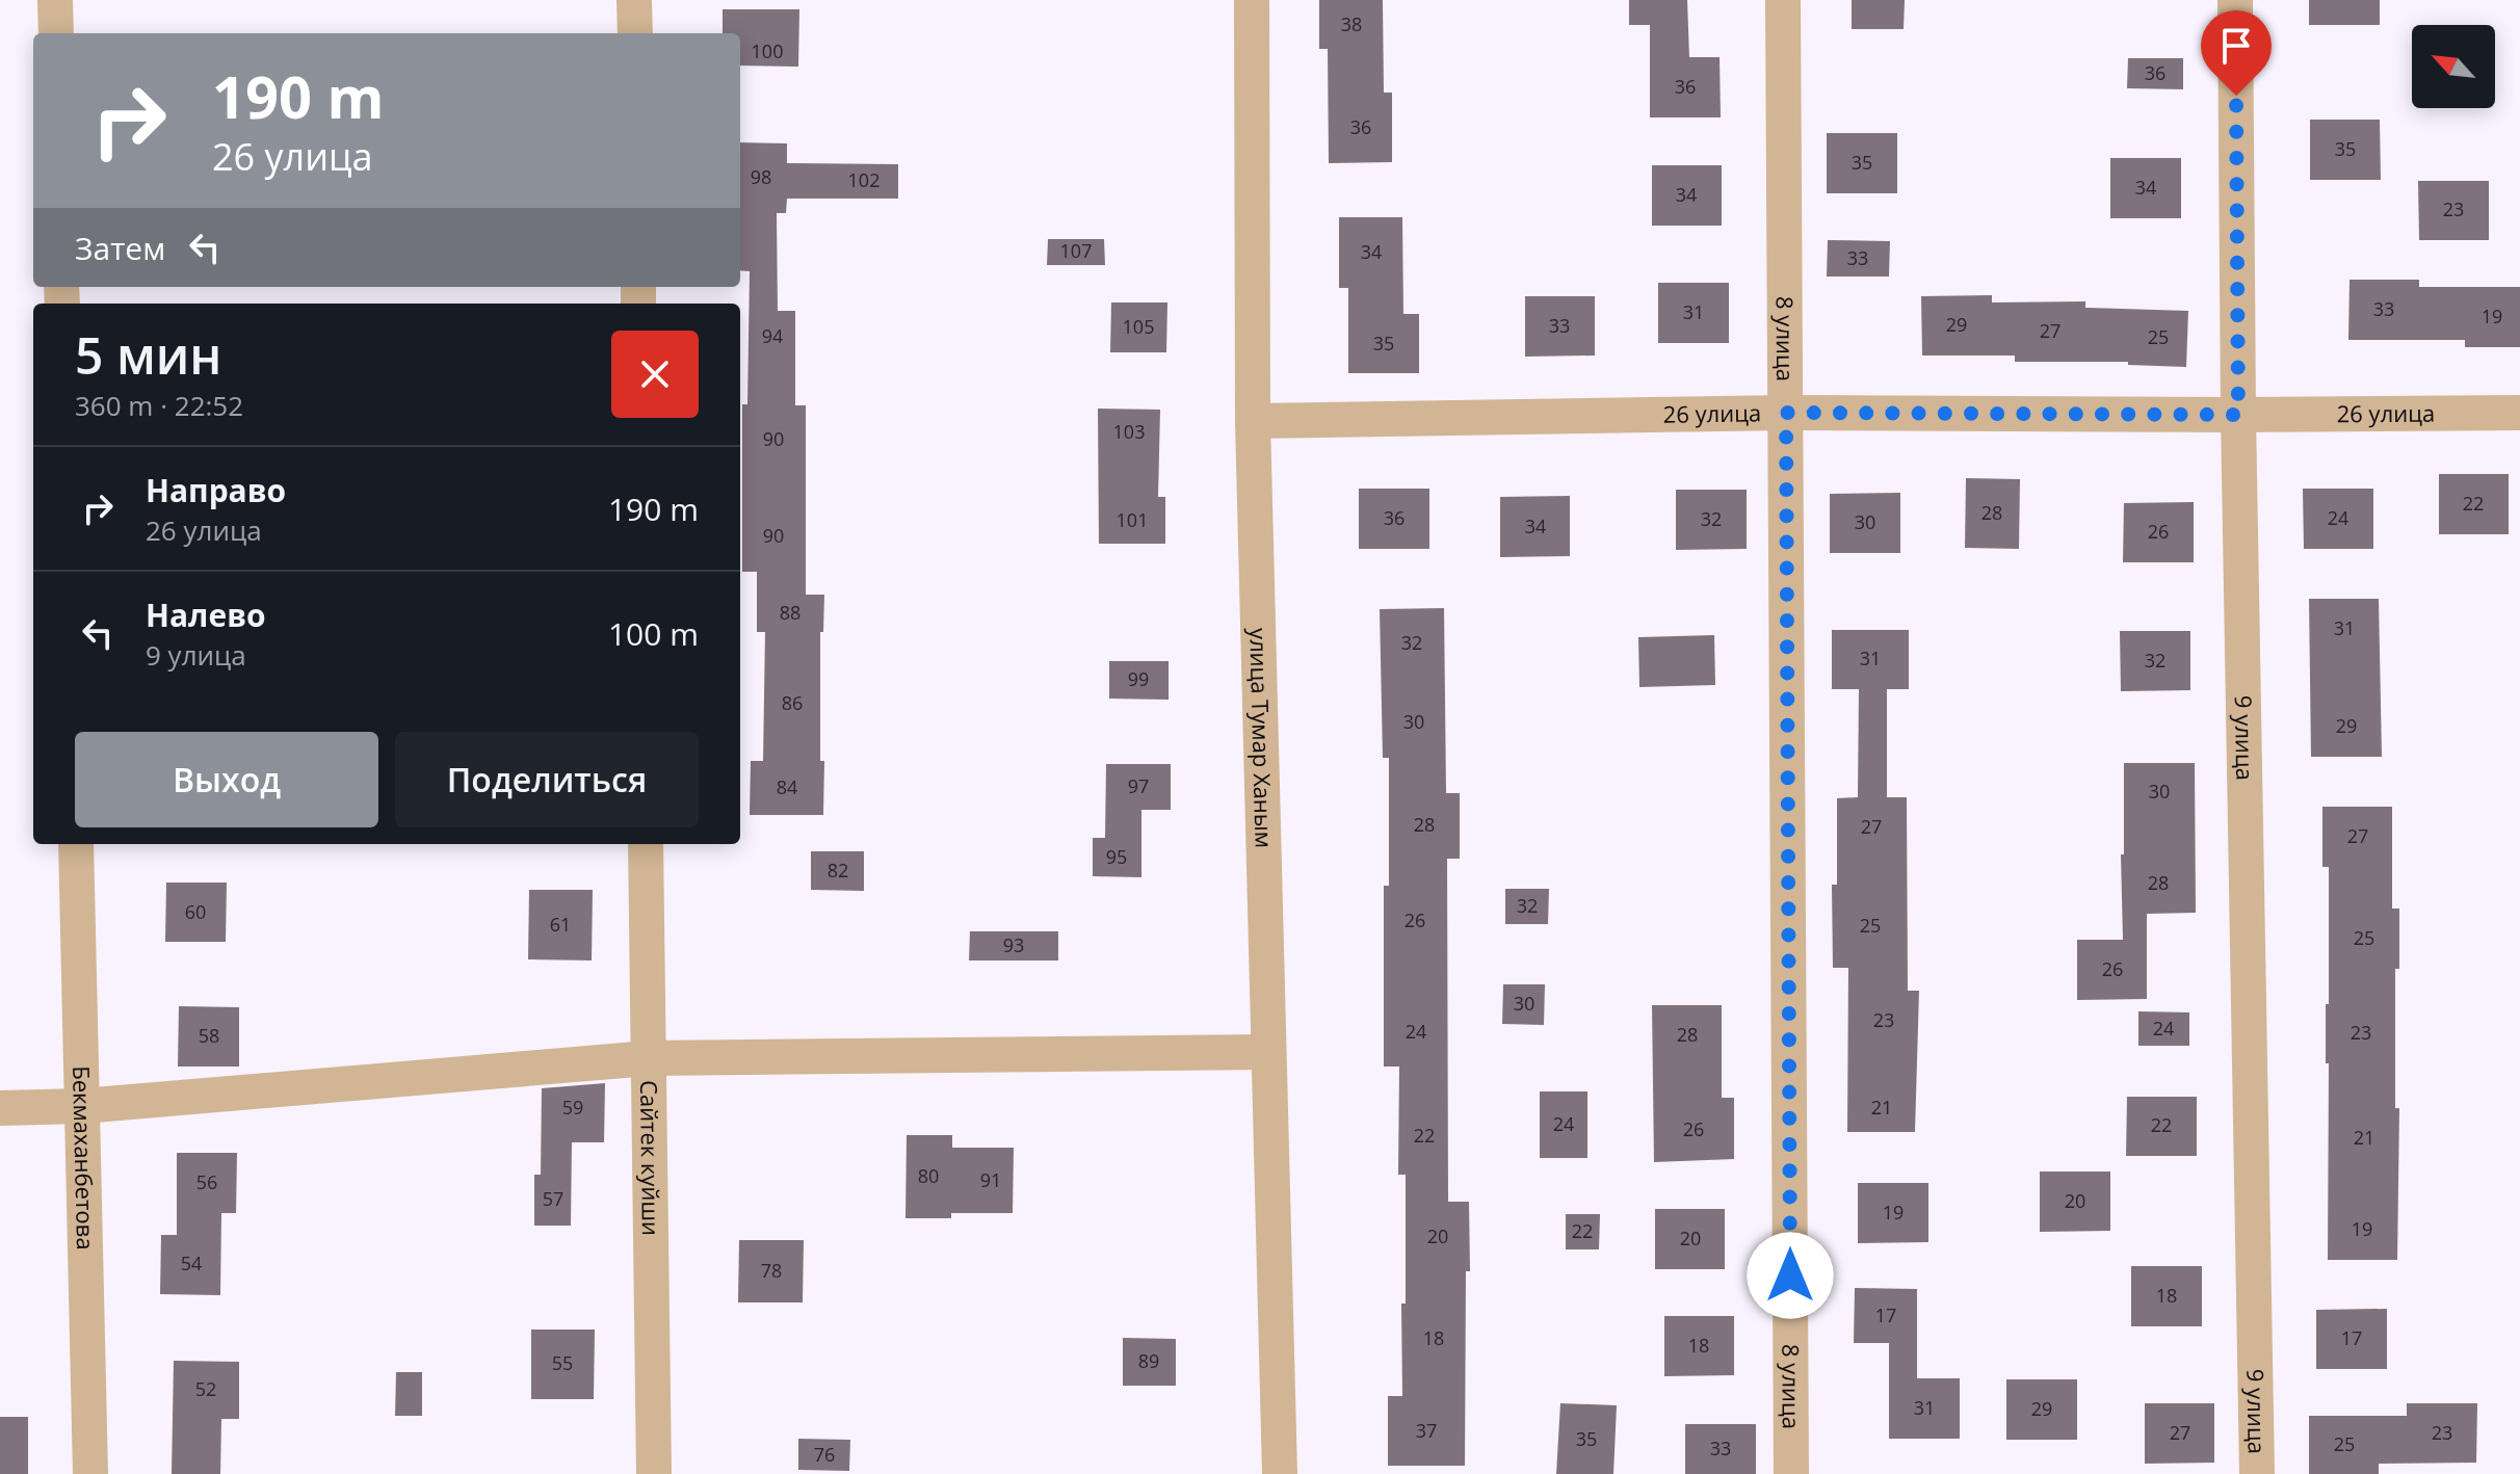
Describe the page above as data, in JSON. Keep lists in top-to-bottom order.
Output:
{
  "streets": {
    "street": [
      "8 улица",
      "26 улица",
      "улица Тумар Ханым",
      "9 улица",
      "Бекмаханбетова",
      "Сайтек куйши"
    ]
  },
  "crossings": [
    ["8 улица", "26 улица"],
    ["26 улица", "улица Тумар Ханым"],
    ["26 улица", "9 улица"]
  ],
  "house_numbers": [
    "38",
    "100",
    "36",
    "36",
    "36",
    "35",
    "35",
    "98",
    "102",
    "34",
    "34",
    "23",
    "107",
    "34",
    "33",
    "33",
    "31",
    "19",
    "29",
    "33",
    "105",
    "27",
    "94",
    "25",
    "35",
    "103",
    "90",
    "22",
    "28",
    "36",
    "24",
    "32",
    "101",
    "30",
    "34",
    "26",
    "90",
    "88",
    "31",
    "32",
    "31",
    "32",
    "99",
    "86",
    "30",
    "29",
    "97",
    "84",
    "30",
    "28",
    "27",
    "27",
    "95",
    "82",
    "28",
    "32",
    "60",
    "26",
    "61",
    "25",
    "25",
    "93",
    "26",
    "30",
    "23",
    "24",
    "24",
    "23",
    "28",
    "58",
    "59",
    "21",
    "24",
    "22",
    "26",
    "22",
    "21",
    "80",
    "91",
    "56",
    "57",
    "20",
    "19",
    "19",
    "22",
    "20",
    "20",
    "54",
    "78",
    "18",
    "17",
    "18",
    "17",
    "18",
    "89",
    "55",
    "52",
    "31",
    "29",
    "37",
    "27",
    "23",
    "35",
    "25",
    "33",
    "76"
  ],
  "north": "top left",
  "page": {
    "turn": ["190 m", "26 улица"],
    "then": "Затем",
    "heading": ["5 мин", "360 m · 22:52"],
    "list": [
      {
        "name": "Направо",
        "note": "26 улица",
        "value": "190 m"
      },
      {
        "name": "Налево",
        "note": "9 улица",
        "value": "100 m"
      }
    ],
    "buttons": ["Выход", "Поделиться"]
  }
}
